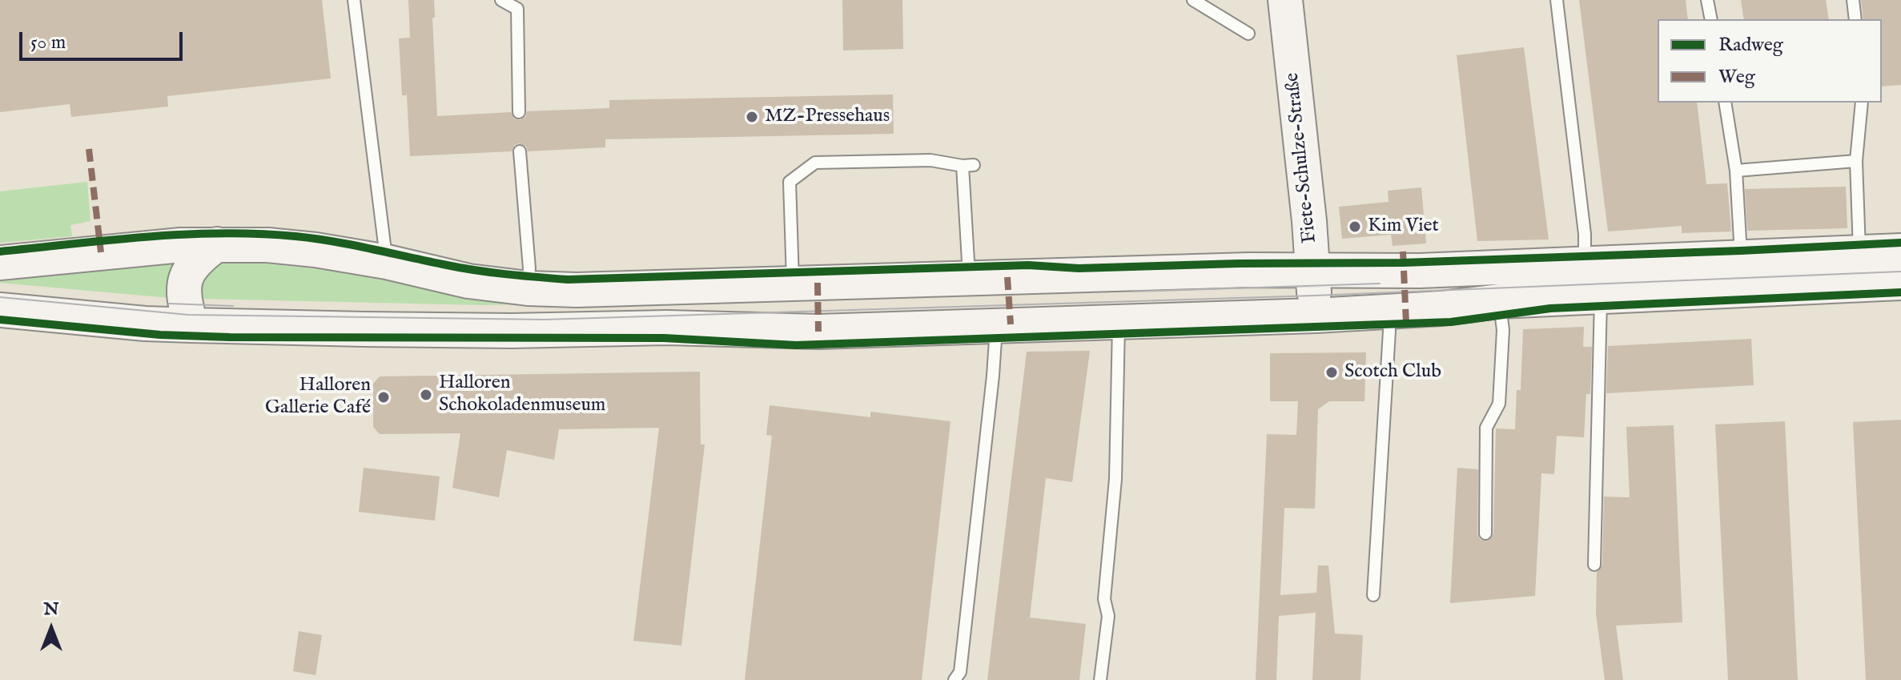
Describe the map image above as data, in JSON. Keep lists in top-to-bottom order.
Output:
{
  "streets": {
    "main road": ["Fiete-Schulze-Straße"]
  },
  "places": [
    "MZ-Pressehaus",
    "Kim Viet",
    "Scotch Club",
    "Halloren Schokoladenmuseum",
    "Halloren Gallerie Café"
  ],
  "legend": ["Radweg", "Weg"],
  "scale_bar": "50 m",
  "north": "top"
}
